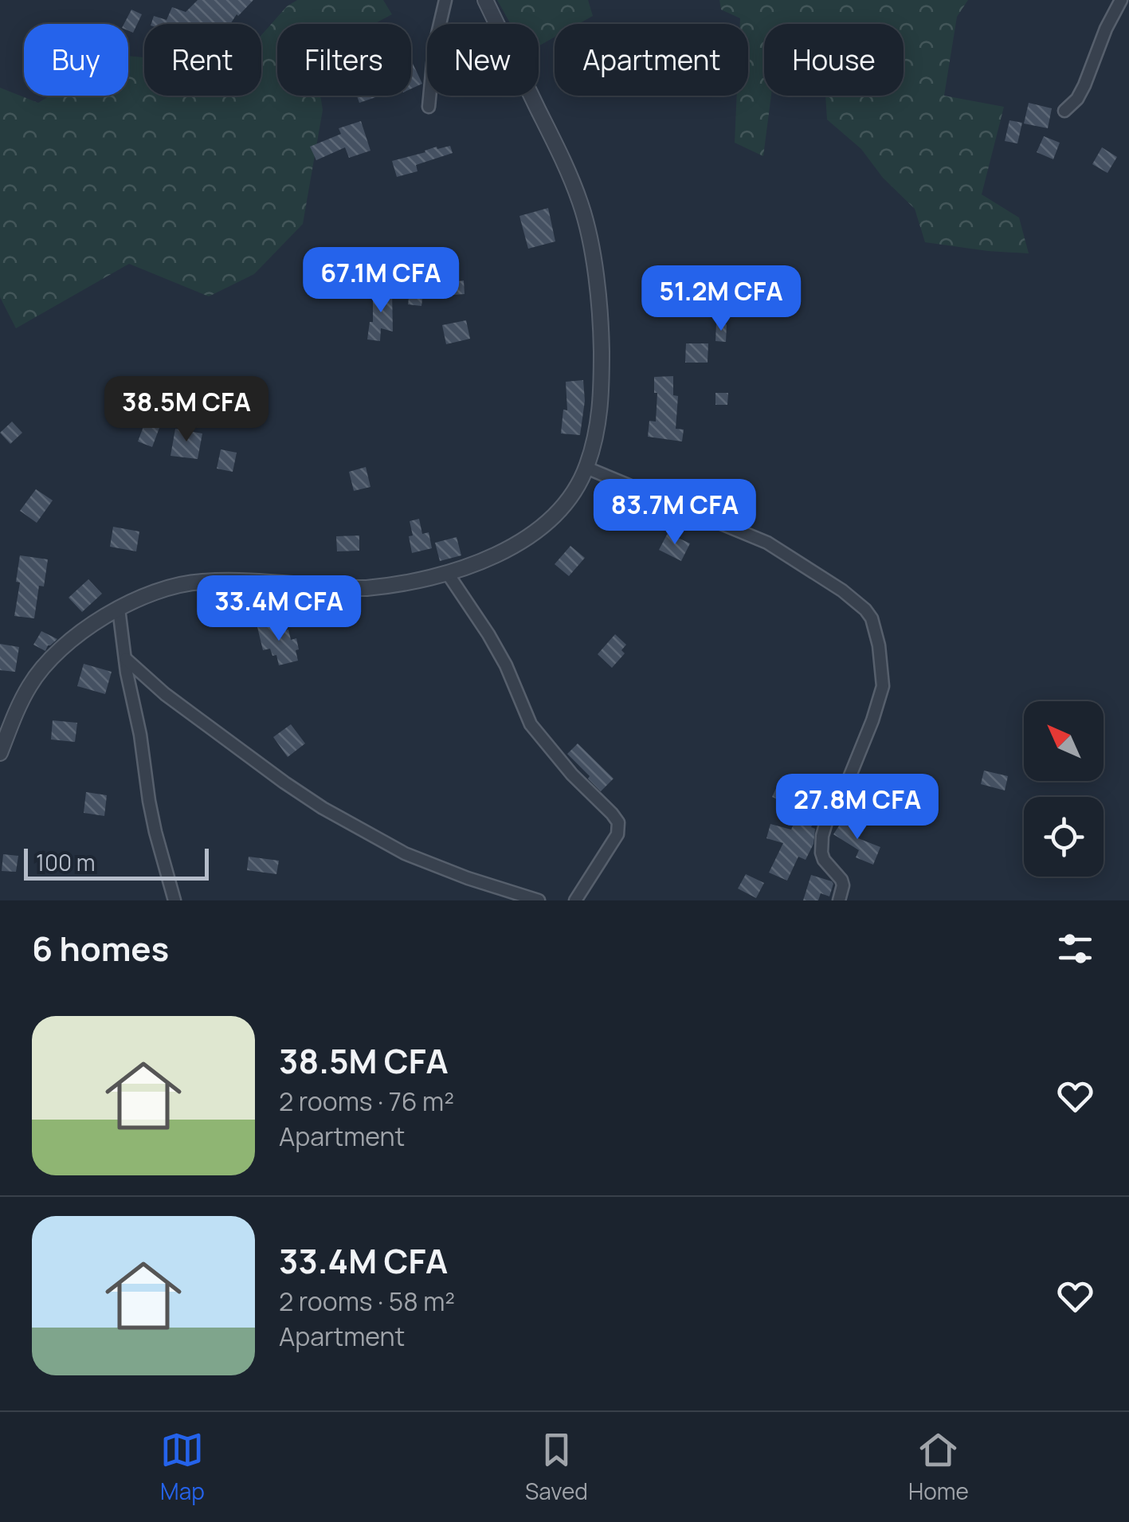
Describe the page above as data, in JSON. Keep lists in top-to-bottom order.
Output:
{
  "scale_bar": "100 m",
  "north": "top left",
  "page": {
    "chip": [
      "Buy",
      "Rent",
      "Filters",
      "New",
      "Apartment",
      "House"
    ],
    "price": [
      "67.1M CFA",
      "51.2M CFA",
      "38.5M CFA",
      "83.7M CFA",
      "33.4M CFA",
      "27.8M CFA"
    ],
    "scale": "100 m",
    "heading": "6 homes",
    "list": [
      {
        "name": "38.5M CFA",
        "note": "2 rooms · 76 m² · Apartment"
      },
      {
        "name": "33.4M CFA",
        "note": "2 rooms · 58 m² · Apartment"
      }
    ],
    "tabs": ["Map", "Saved", "Home"]
  }
}
